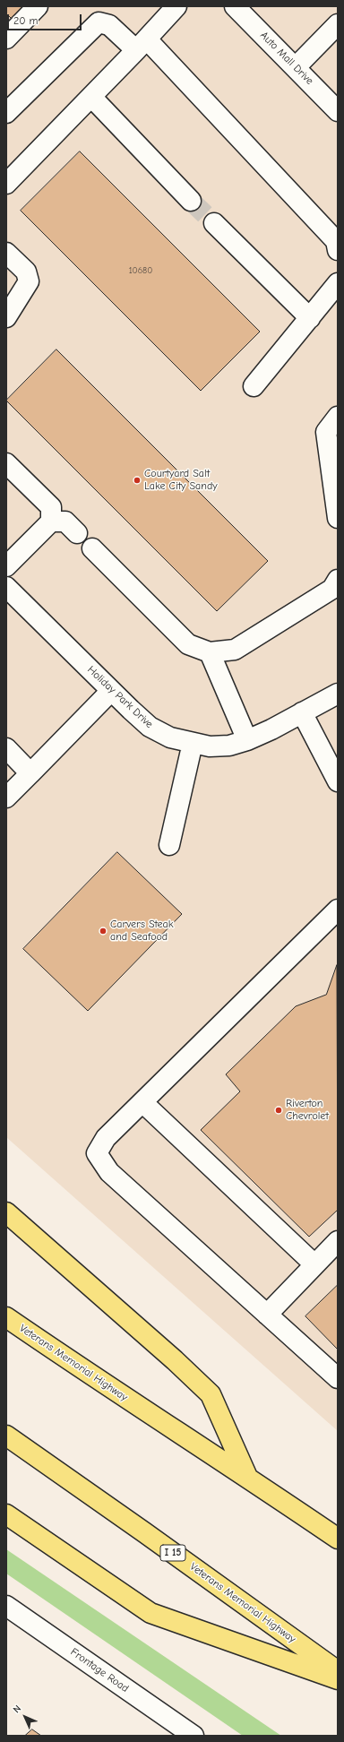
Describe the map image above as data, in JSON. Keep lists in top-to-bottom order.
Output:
{
  "streets": {
    "highway": ["Veterans Memorial Highway", "I 15"],
    "street": ["Auto Mall Drive", "Holiday Park Drive", "Frontage Road"]
  },
  "places": ["Courtyard Salt Lake City Sandy", "Carvers Steak and Seafood", "Riverton Chevrolet"],
  "house_numbers": ["10680"],
  "scale_bar": "20 m",
  "north": "top left"
}
